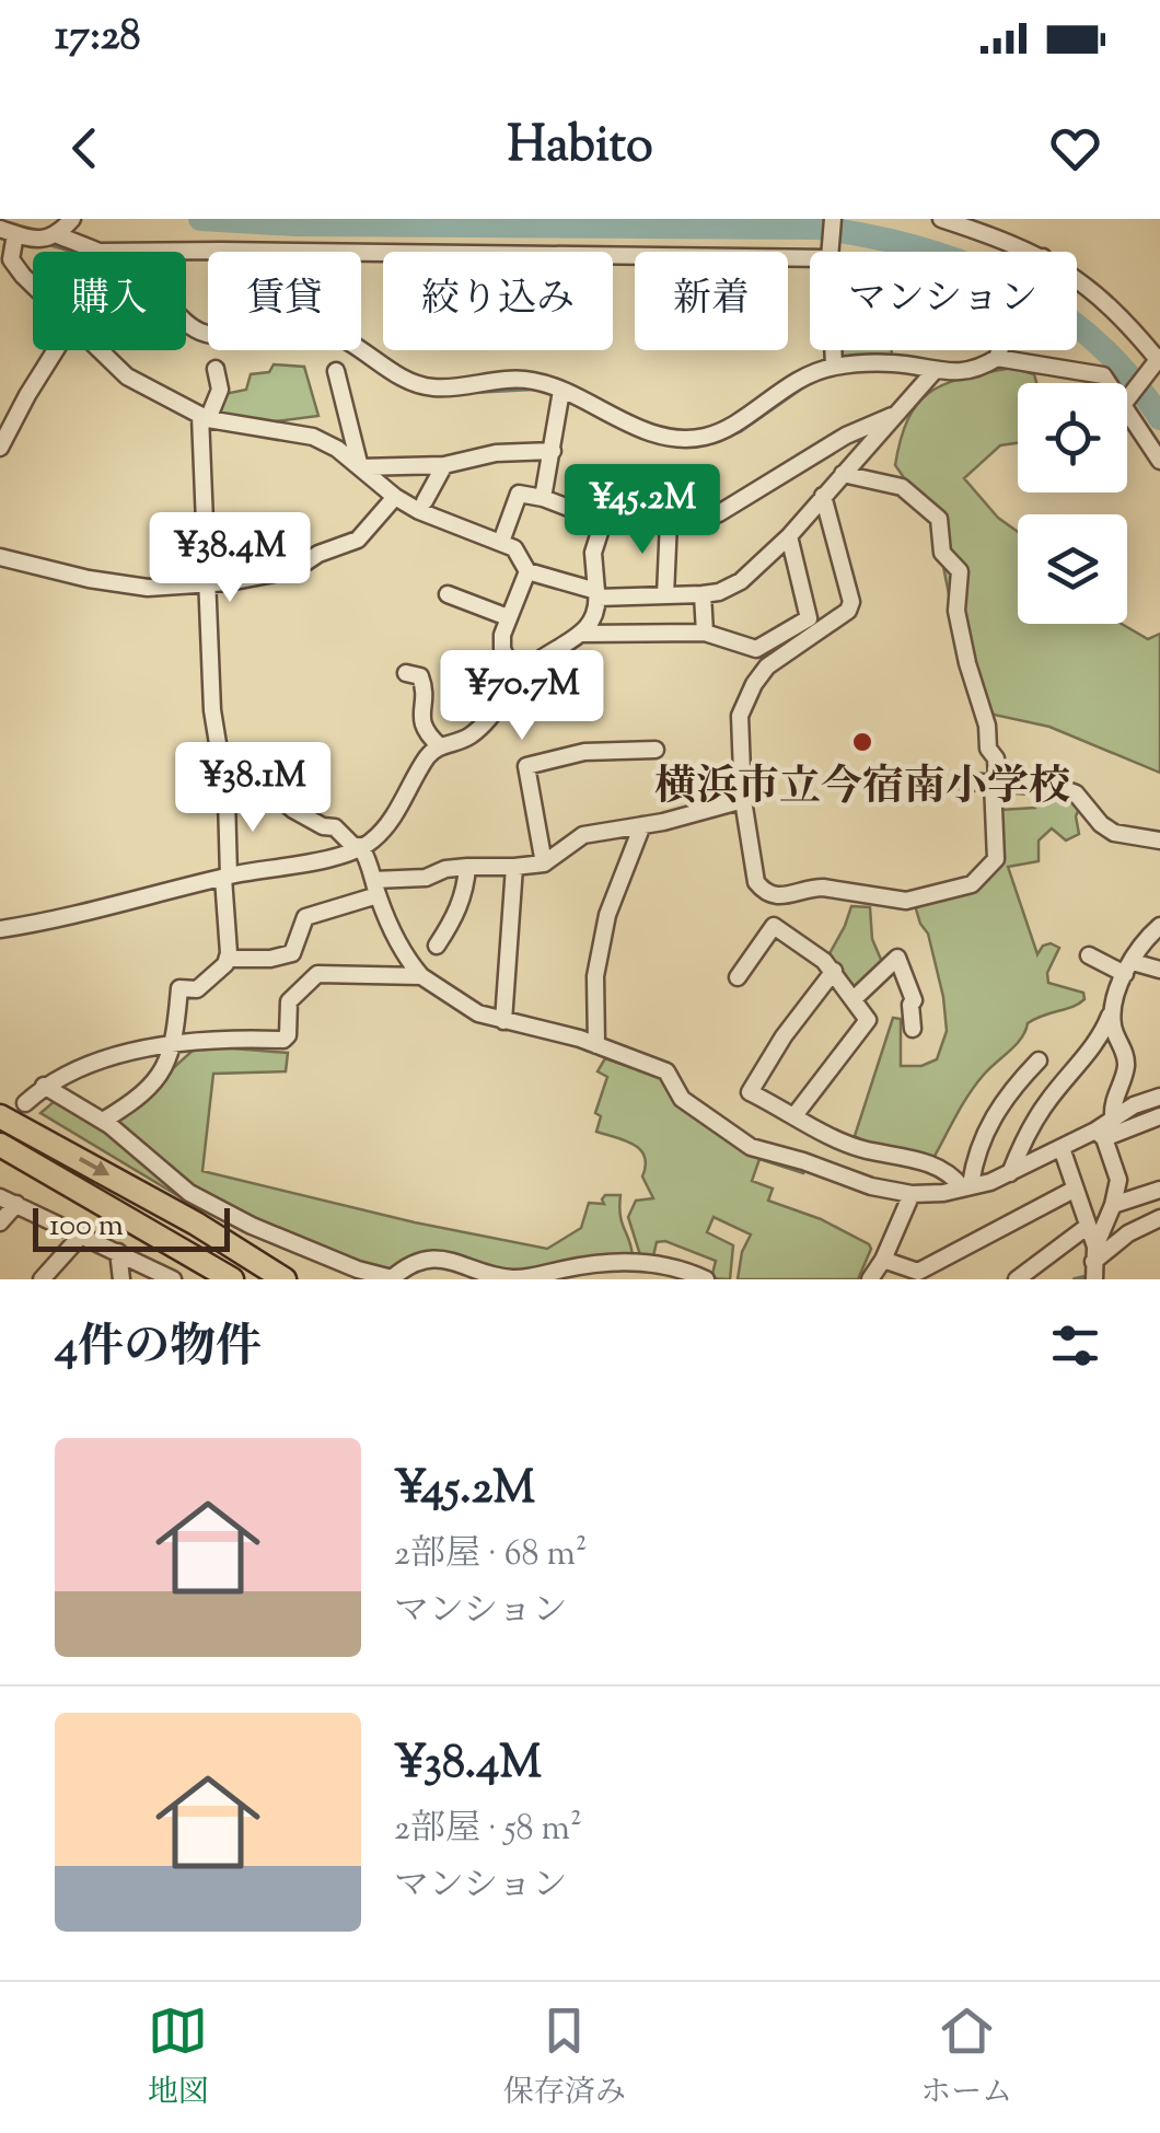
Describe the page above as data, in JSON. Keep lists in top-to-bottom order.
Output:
{
  "places": ["横浜市立今宿南小学校"],
  "scale_bar": "100 m",
  "page": {
    "status": "17:28",
    "header": "Habito",
    "chip": [
      "購入",
      "賃貸",
      "絞り込み",
      "新着",
      "マンション"
    ],
    "price": [
      "¥45.2M",
      "¥38.4M",
      "¥70.7M",
      "¥38.1M"
    ],
    "scale": "100 m",
    "heading": "4件の物件",
    "list": [
      {
        "name": "¥45.2M",
        "note": "2部屋 · 68 m² · マンション"
      },
      {
        "name": "¥38.4M",
        "note": "2部屋 · 58 m² · マンション"
      }
    ],
    "tabs": ["地図", "保存済み", "ホーム"]
  }
}
